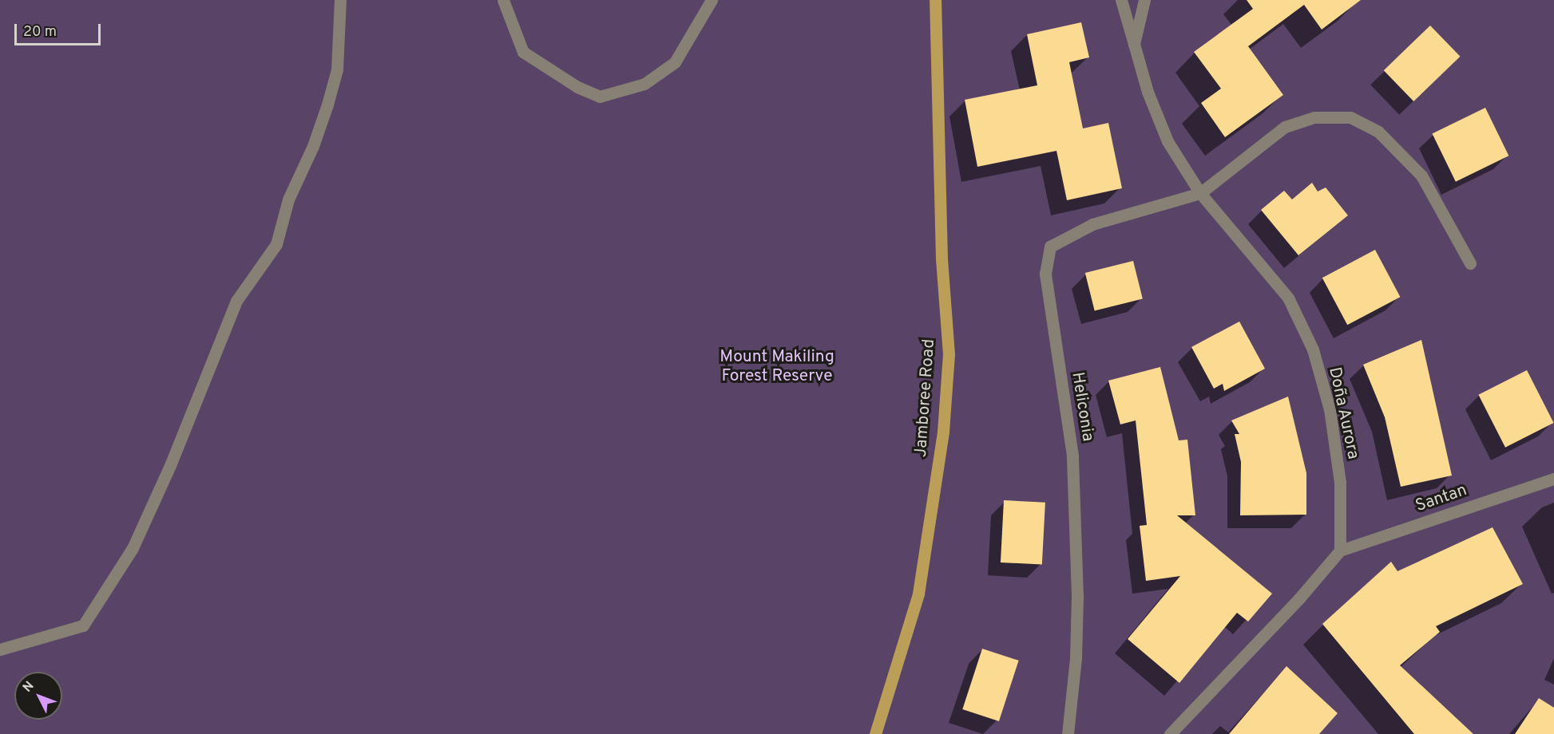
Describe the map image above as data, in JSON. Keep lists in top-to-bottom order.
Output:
{
  "streets": {
    "main road": ["Jamboree Road"],
    "street": ["Heliconia", "Doña Aurora", "Santan"]
  },
  "crossings": [
    ["Heliconia", "Doña Aurora"],
    ["Doña Aurora", "Santan"]
  ],
  "parks": ["Mount Makiling Forest Reserve"],
  "scale_bar": "20 m",
  "north": "top left"
}
